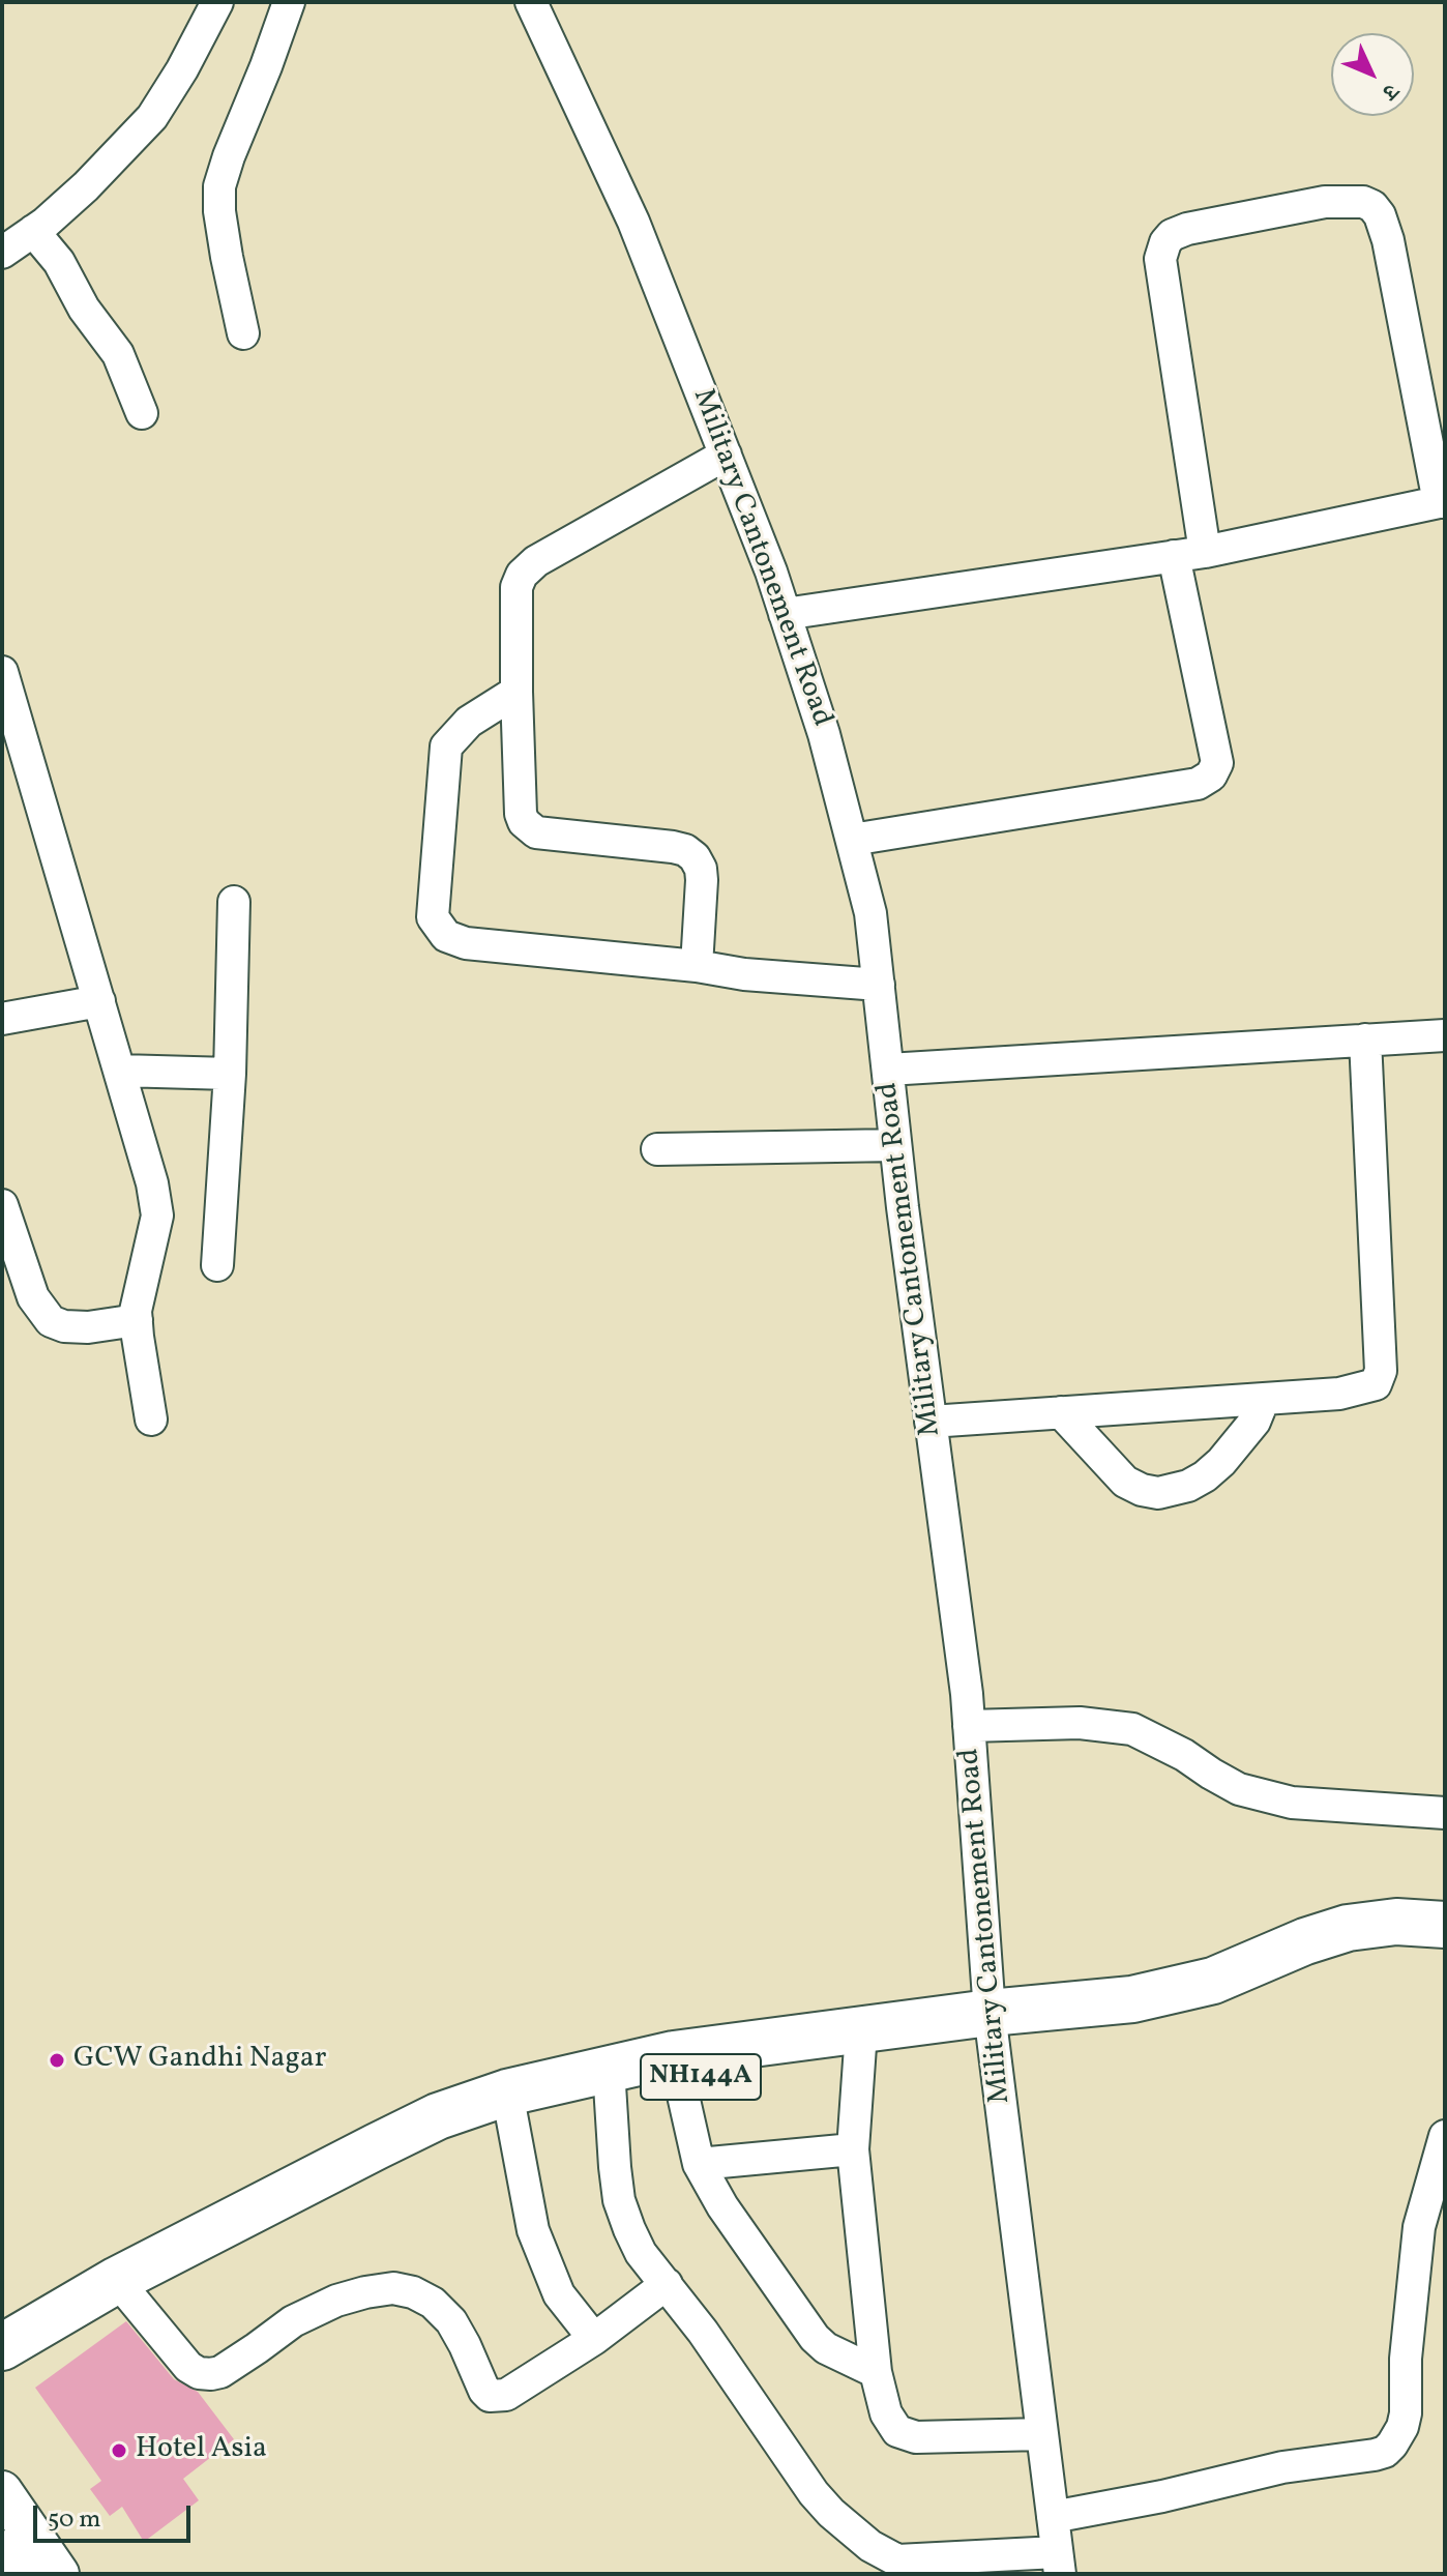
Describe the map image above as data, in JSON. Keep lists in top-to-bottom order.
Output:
{
  "streets": {
    "highway": ["NH144A"],
    "street": ["Military Cantonement Road"]
  },
  "crossings": [
    ["Military Cantonement Road", "NH144A"]
  ],
  "places": ["GCW Gandhi Nagar", "Hotel Asia"],
  "scale_bar": "50 m",
  "north": "bottom right"
}
